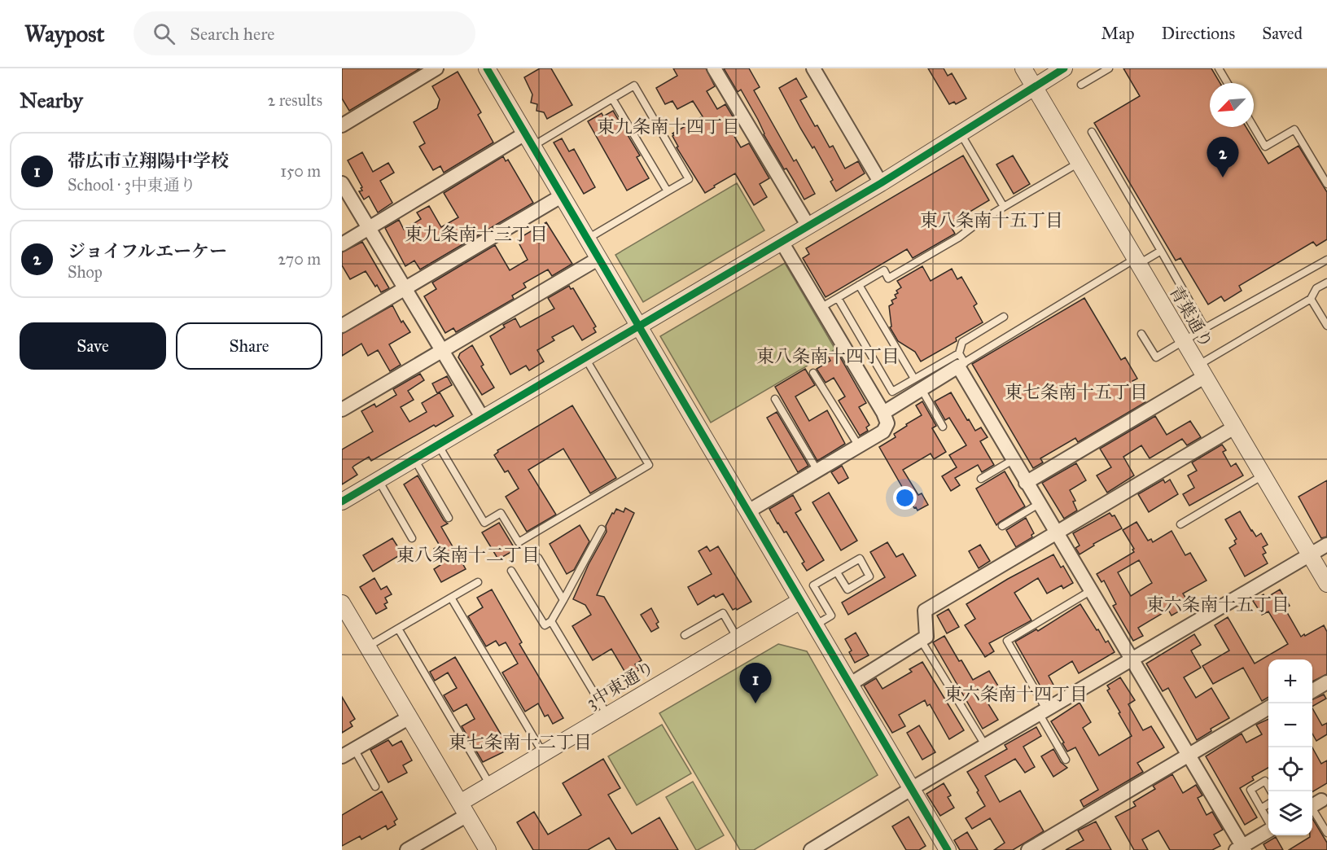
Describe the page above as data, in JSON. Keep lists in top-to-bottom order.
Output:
{
  "streets": {
    "street": ["青葉通り", "3中東通り"]
  },
  "districts": [
    "東九条南十四丁目",
    "東八条南十五丁目",
    "東九条南十三丁目",
    "東八条南十四丁目",
    "東七条南十五丁目",
    "東八条南十二丁目",
    "東六条南十五丁目",
    "東六条南十四丁目",
    "東七条南十二丁目"
  ],
  "north": "bottom left",
  "page": {
    "header": "Waypost",
    "search": "Search here",
    "nav": ["Map", "Directions", "Saved"],
    "heading": ["Nearby", "2 results"],
    "list": [
      {
        "mark": "1",
        "name": "帯広市立翔陽中学校",
        "note": "School · 3中東通り",
        "value": "150 m"
      },
      {
        "mark": "2",
        "name": "ジョイフルエーケー",
        "note": "Shop",
        "value": "270 m"
      }
    ],
    "pins": ["2", "1"],
    "buttons": ["Save", "Share"],
    "map_buttons": ["+", "−"]
  }
}
